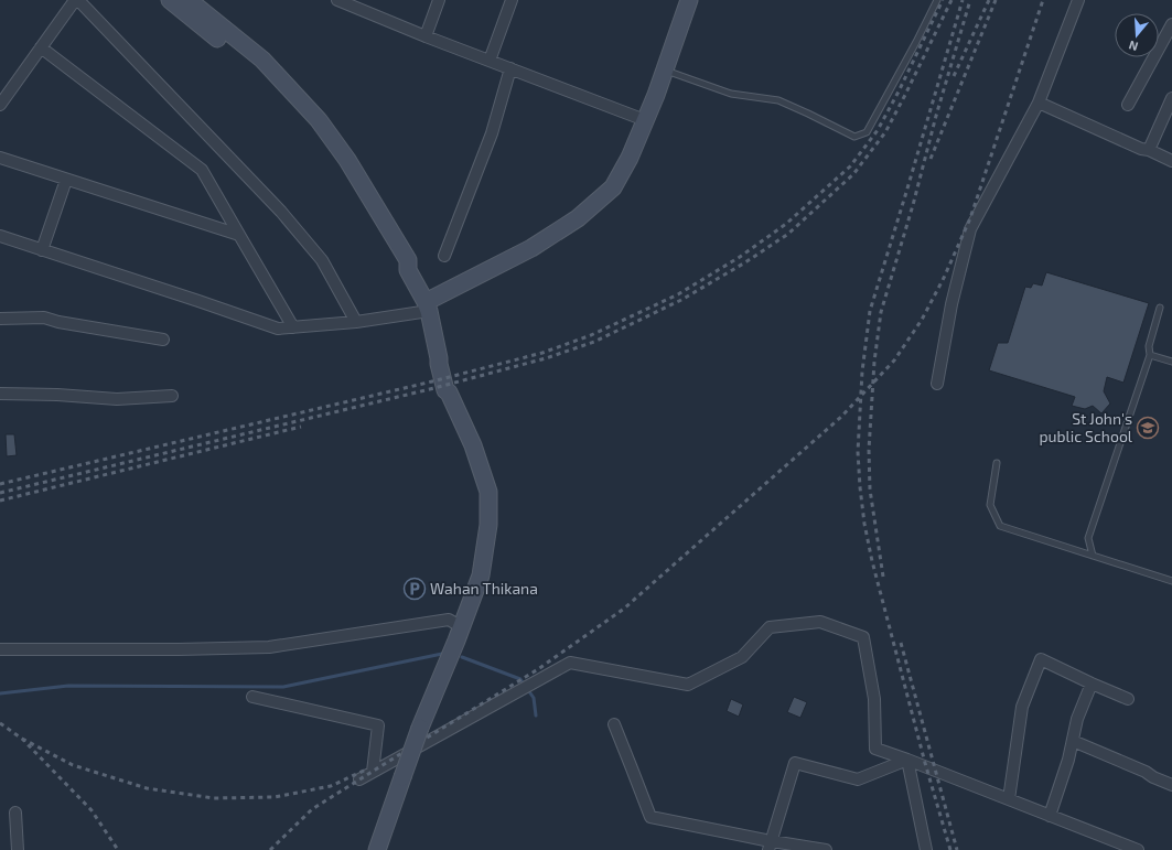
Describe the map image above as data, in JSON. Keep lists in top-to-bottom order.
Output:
{
  "places": {
    "school or university": ["St John's public School"],
    "parking": ["Wahan Thikana"]
  },
  "north": "bottom"
}
